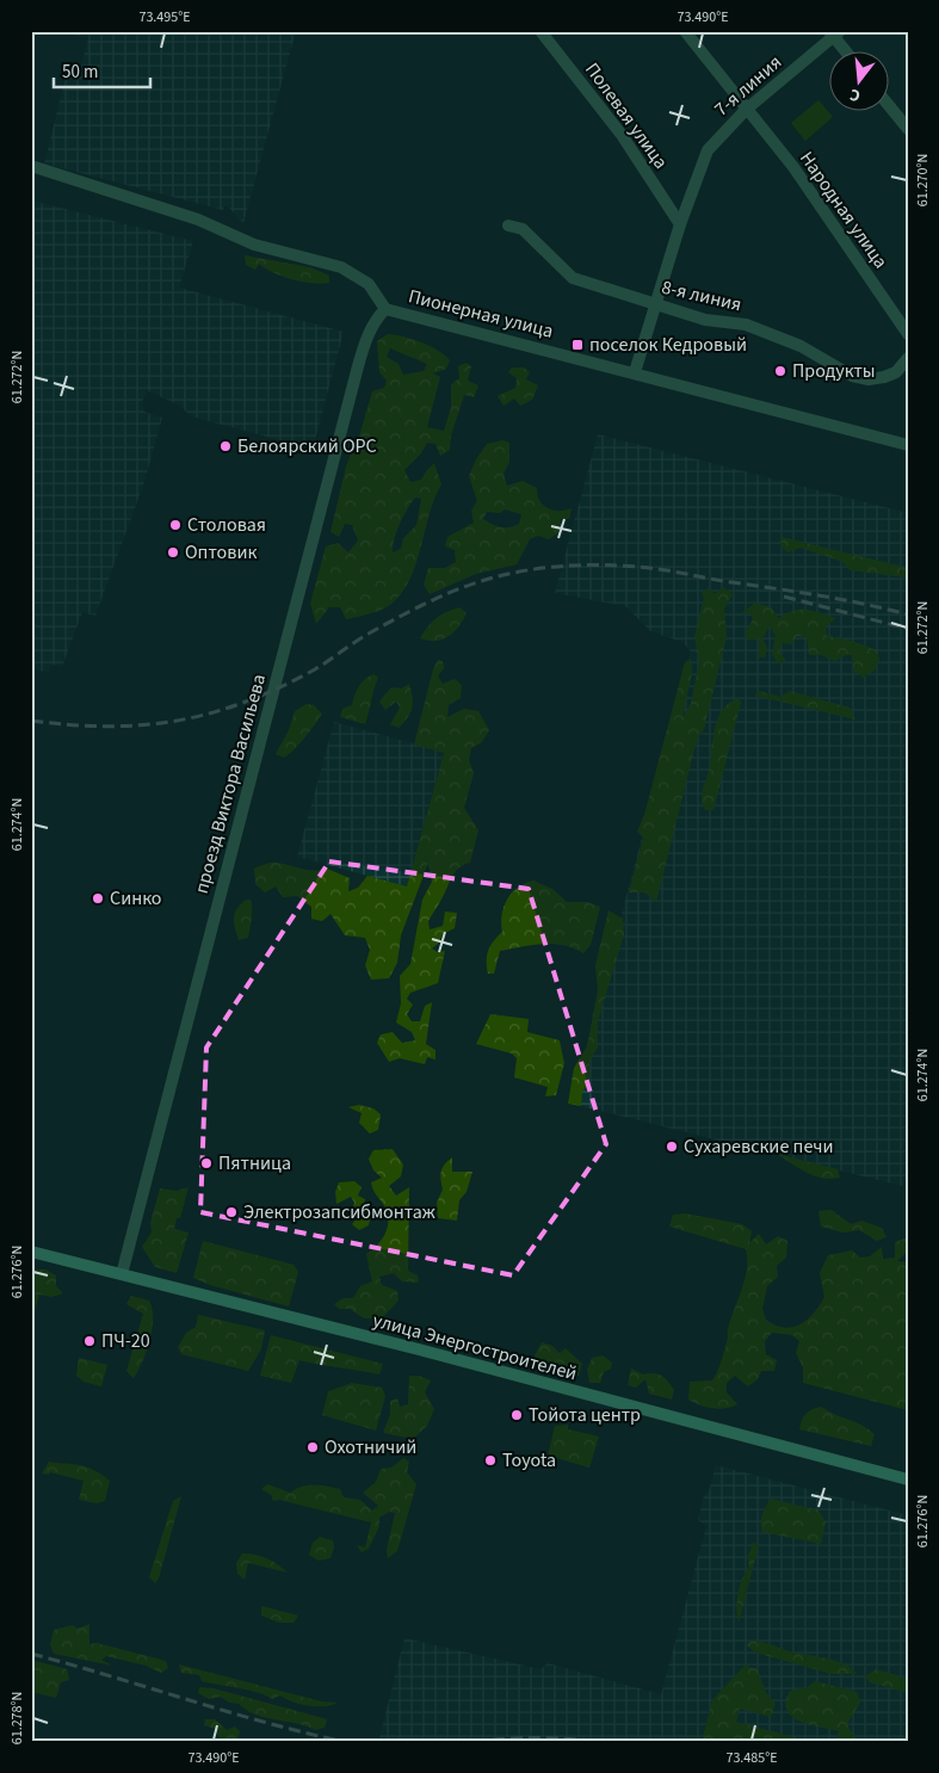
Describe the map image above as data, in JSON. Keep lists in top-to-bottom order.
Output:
{
  "streets": {
    "main road": ["улица Энергостроителей"],
    "street": [
      "7-я линия",
      "Полевая улица",
      "Народная улица",
      "8-я линия",
      "Пионерная улица",
      "проезд Виктора Васильева"
    ]
  },
  "crossings": [
    ["7-я линия", "Полевая улица"],
    ["7-я линия", "Народная улица"],
    ["Полевая улица", "8-я линия"],
    ["Полевая улица", "Пионерная улица"],
    ["Пионерная улица", "проезд Виктора Васильева"],
    ["проезд Виктора Васильева", "улица Энергостроителей"]
  ],
  "places": {
    "transit": ["поселок Кедровый"],
    "other": [
      "Продукты",
      "Белоярский ОРС",
      "Столовая",
      "Оптовик",
      "Синко",
      "Сухаревские печи",
      "Пятница",
      "Электрозапсибмонтаж",
      "ПЧ-20",
      "Тойота центр",
      "Охотничий",
      "Toyota"
    ]
  },
  "scale_bar": "50 m",
  "north": "bottom",
  "coordinates": [
    "73.495°E",
    "73.490°E",
    "61.270°N",
    "61.272°N",
    "61.274°N",
    "61.276°N",
    "61.278°N",
    "73.485°E"
  ]
}
